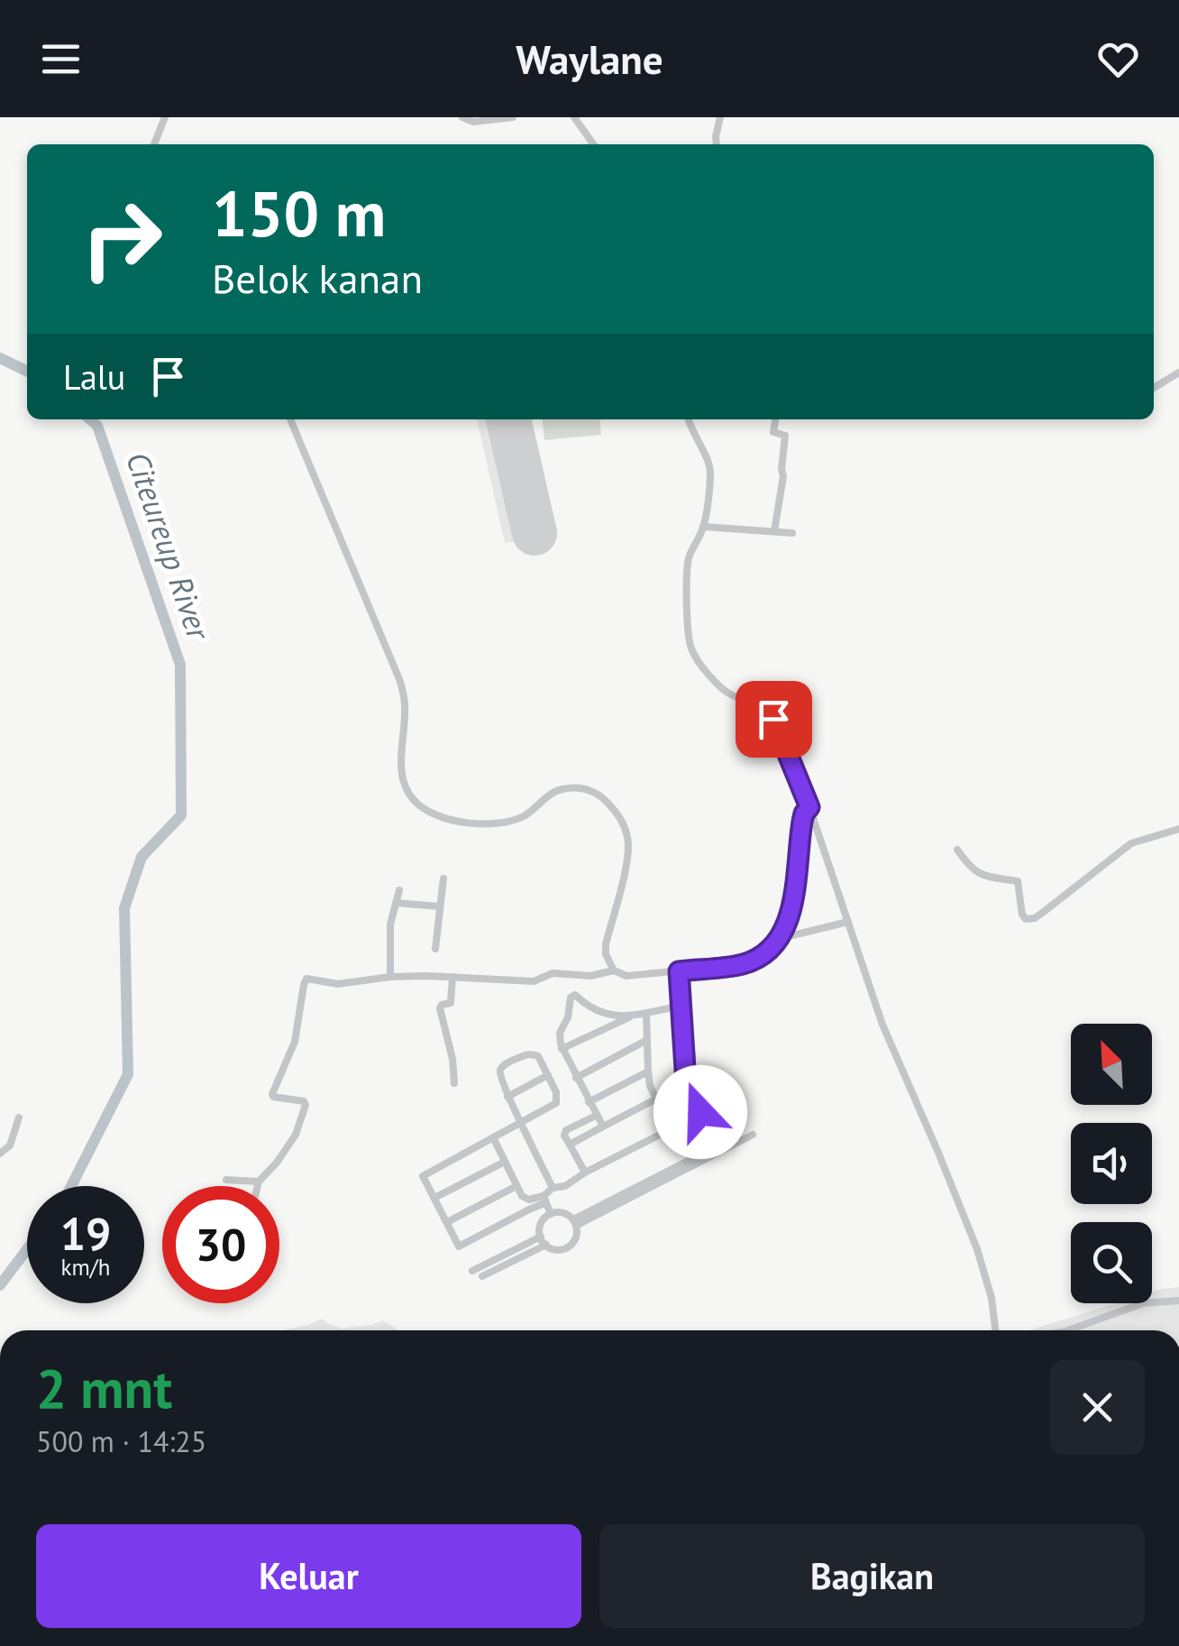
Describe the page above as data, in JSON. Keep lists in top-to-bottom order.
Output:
{
  "water": ["Citeureup River"],
  "north": "top left",
  "page": {
    "header": "Waylane",
    "turn": ["150 m", "Belok kanan"],
    "then": "Lalu",
    "speed": "19 km/h",
    "limit": "30",
    "heading": ["2 mnt", "500 m · 14:25"],
    "buttons": ["Keluar", "Bagikan"]
  }
}
